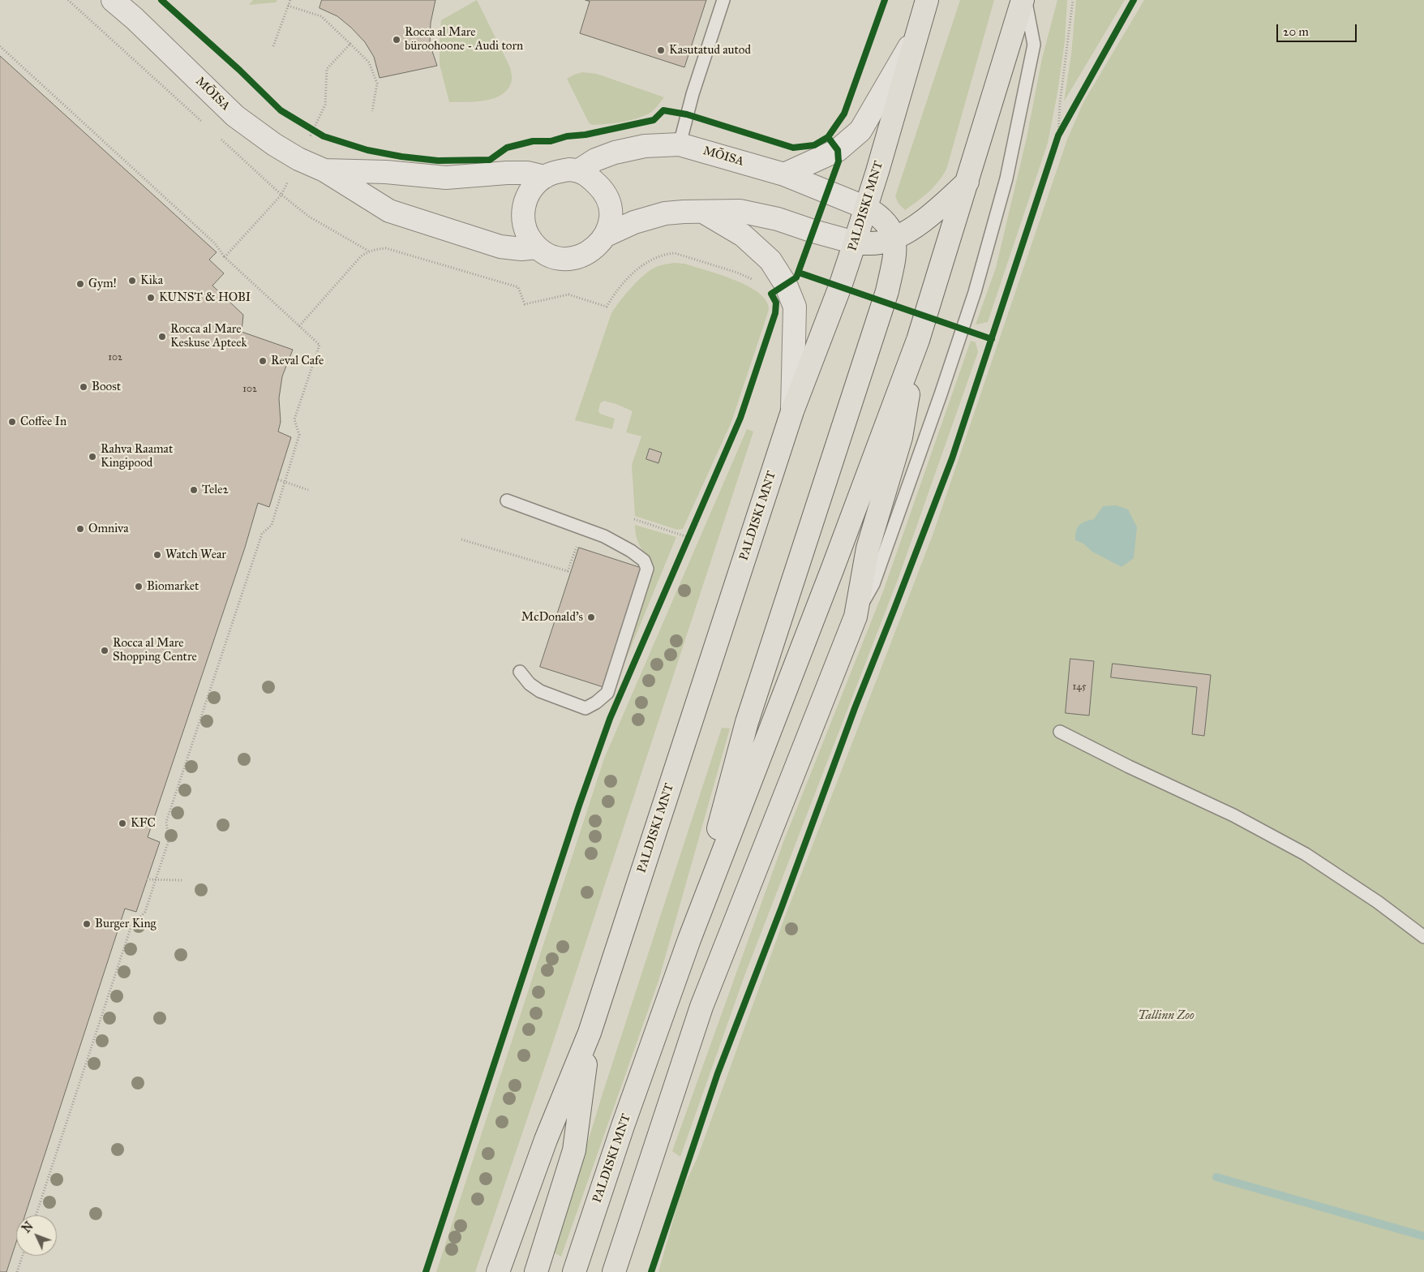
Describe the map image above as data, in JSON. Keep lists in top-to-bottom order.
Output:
{
  "streets": {
    "main road": ["PALDISKI MNT"],
    "street": ["MÕISA"]
  },
  "crossings": [
    ["MÕISA", "PALDISKI MNT"]
  ],
  "parks": ["Tallinn Zoo"],
  "places": [
    "Rocca al Mare büroohoone - Audi torn",
    "Kasutatud autod",
    "Kika",
    "Gym!",
    "KUNST & HOBI",
    "Rocca al Mare Keskuse Apteek",
    "Reval Cafe",
    "Boost",
    "Coffee In",
    "Rahva Raamat Kingipood",
    "Tele2",
    "Omniva",
    "Watch Wear",
    "Biomarket",
    "McDonald's",
    "Rocca al Mare Shopping Centre",
    "KFC",
    "Burger King"
  ],
  "house_numbers": ["102", "102", "145"],
  "scale_bar": "20 m",
  "north": "top left"
}
